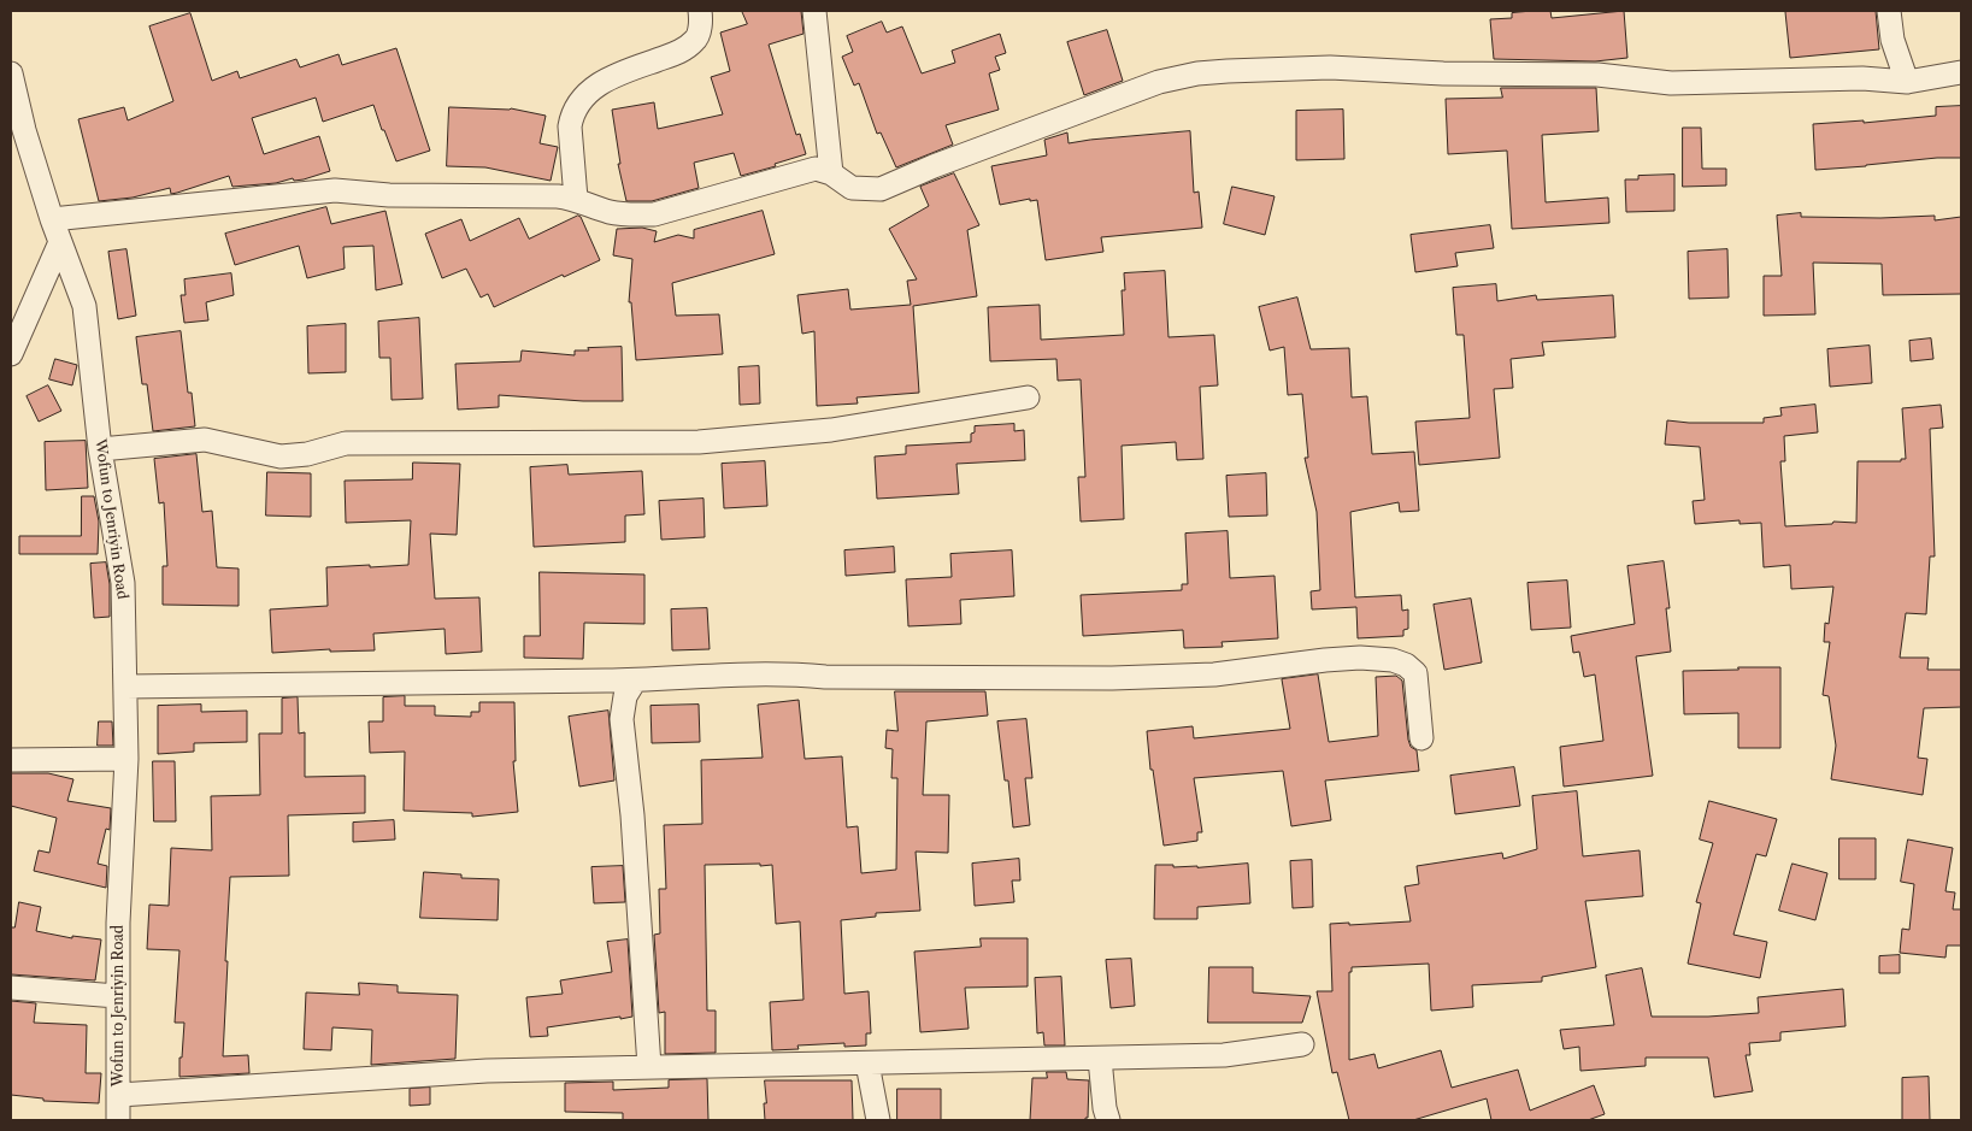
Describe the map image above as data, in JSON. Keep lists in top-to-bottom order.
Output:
{
  "streets": {
    "street": ["Wofun to Jenriyin Road"]
  }
}
